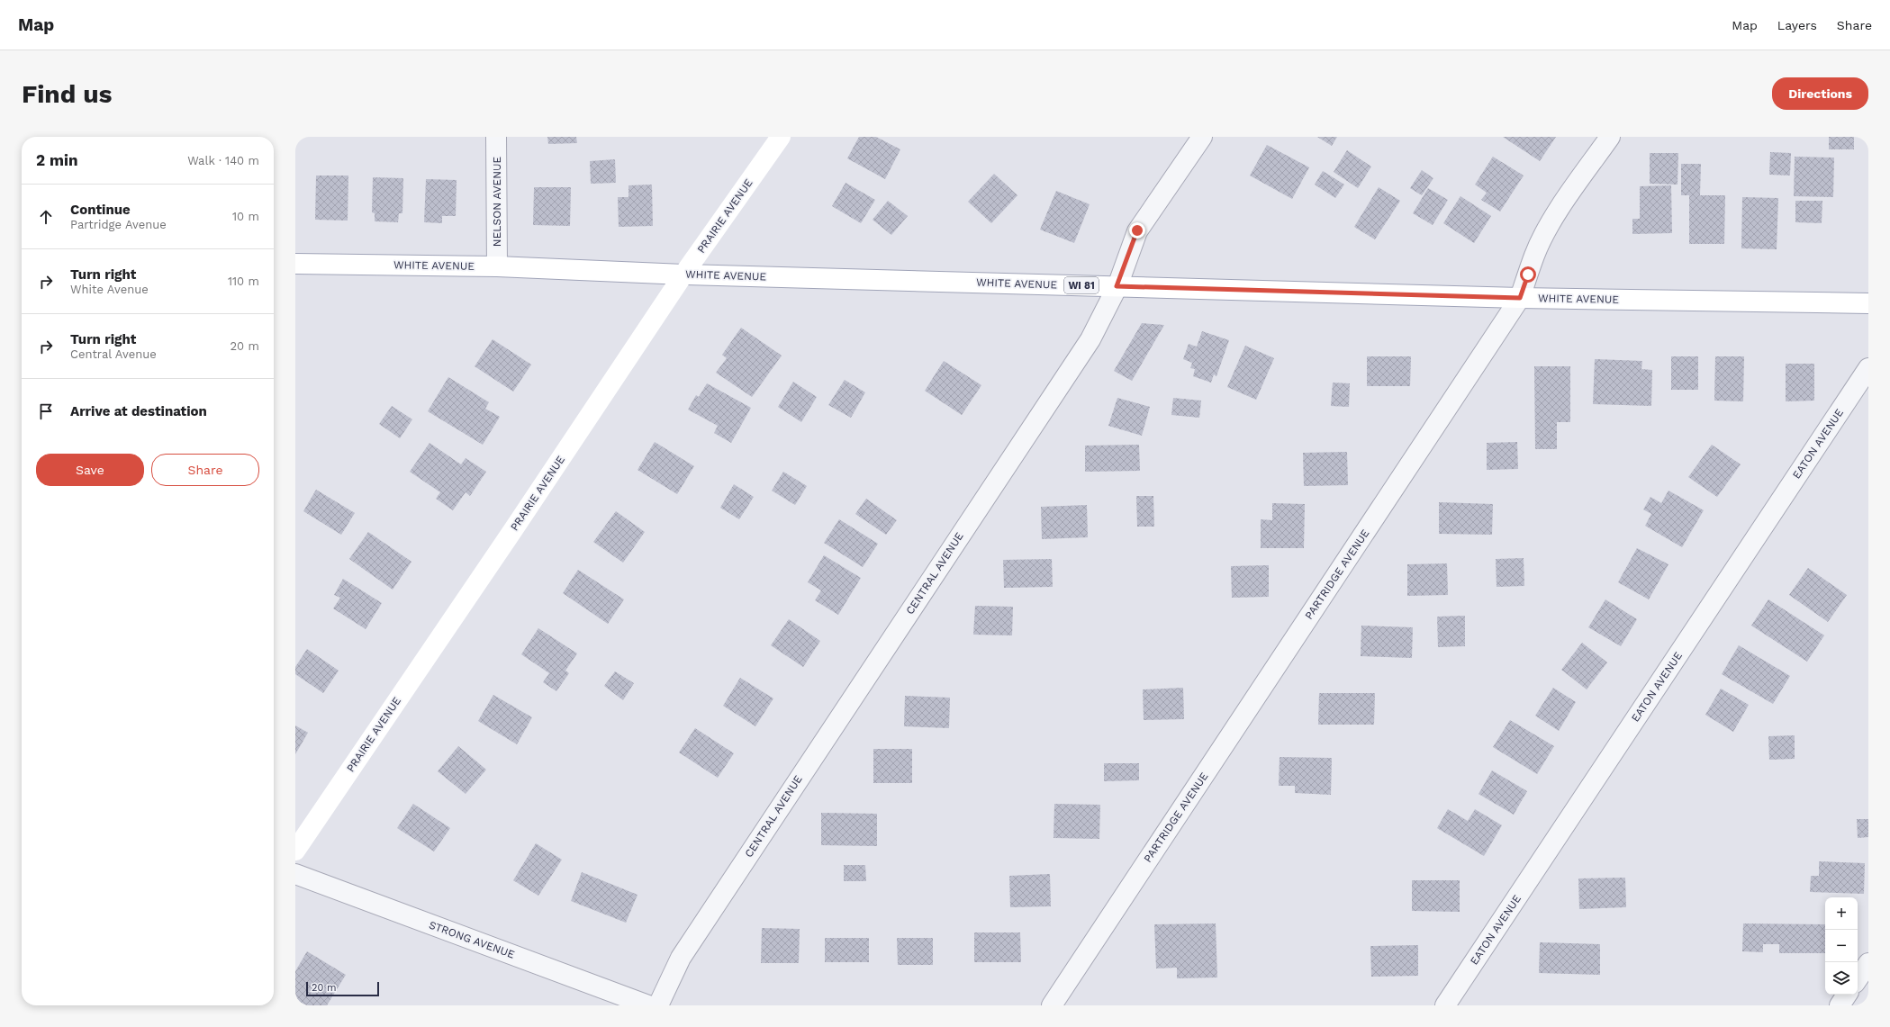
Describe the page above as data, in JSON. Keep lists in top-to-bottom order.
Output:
{
  "streets": {
    "main road": ["PRAIRIE AVENUE", "WHITE AVENUE", "WI 81"],
    "street": [
      "NELSON AVENUE",
      "EATON AVENUE",
      "CENTRAL AVENUE",
      "PARTRIDGE AVENUE",
      "STRONG AVENUE"
    ]
  },
  "crossings": [
    ["NELSON AVENUE", "WHITE AVENUE"],
    ["PRAIRIE AVENUE", "WHITE AVENUE"],
    ["WHITE AVENUE", "CENTRAL AVENUE"],
    ["WHITE AVENUE", "PARTRIDGE AVENUE"]
  ],
  "scale_bar": "20 m",
  "page": {
    "header": "Map",
    "nav": ["Map", "Layers", "Share"],
    "buttons": [
      "Directions",
      ["Save", "Share"]
    ],
    "title": "Find us",
    "heading": ["2 min", "Walk · 140 m"],
    "list": [
      ["Continue", "Partridge Avenue", "10 m"],
      ["Turn right", "White Avenue", "110 m"],
      ["Turn right", "Central Avenue", "20 m"],
      "Arrive at destination"
    ],
    "map_buttons": ["+", "−"],
    "scale": "20 m"
  }
}
